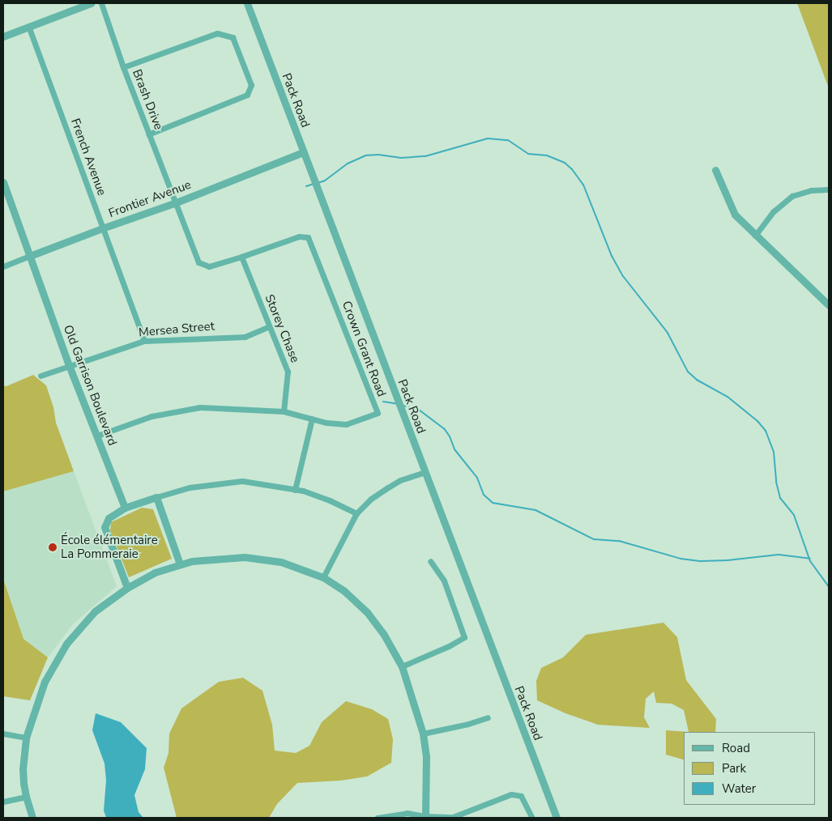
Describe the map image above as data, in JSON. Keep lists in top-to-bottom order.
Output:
{
  "streets": {
    "street": [
      "Brash Drive",
      "Pack Road",
      "French Avenue",
      "Frontier Avenue",
      "Storey Chase",
      "Mersea Street",
      "Crown Grant Road",
      "Old Garrison Boulevard"
    ]
  },
  "crossings": [
    ["Brash Drive", "Frontier Avenue"],
    ["Brash Drive", "Crown Grant Road"],
    ["Pack Road", "Frontier Avenue"],
    ["French Avenue", "Frontier Avenue"],
    ["French Avenue", "Mersea Street"],
    ["Frontier Avenue", "Crown Grant Road"],
    ["Frontier Avenue", "Old Garrison Boulevard"],
    ["Storey Chase", "Mersea Street"],
    ["Storey Chase", "Crown Grant Road"],
    ["Mersea Street", "Old Garrison Boulevard"],
    ["Crown Grant Road", "Old Garrison Boulevard"]
  ],
  "places": ["École élémentaire La Pommeraie"],
  "legend": ["Road", "Park", "Water"]
}
